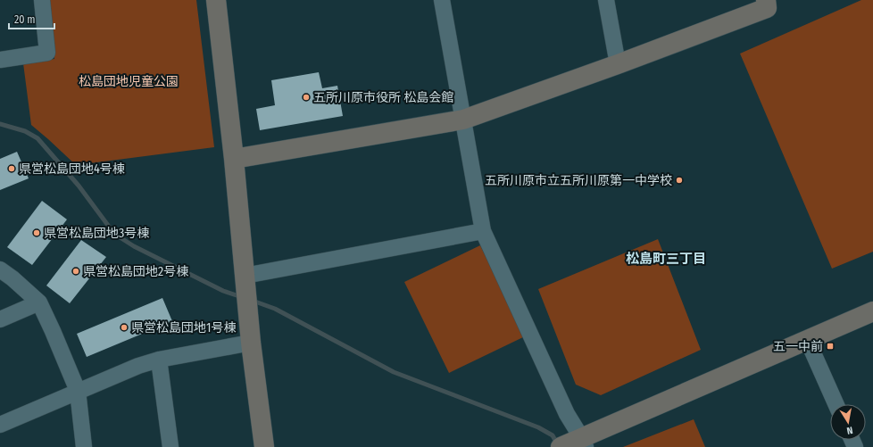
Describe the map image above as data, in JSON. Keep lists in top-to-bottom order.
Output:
{
  "districts": ["松島町三丁目"],
  "parks": ["松島団地児童公園"],
  "places": {
    "other": [
      "五所川原市役所 松島会館",
      "県営松島団地4号棟",
      "五所川原市立五所川原第一中学校",
      "県営松島団地3号棟",
      "県営松島団地2号棟",
      "県営松島団地1号棟"
    ],
    "transit": ["五一中前"]
  },
  "scale_bar": "20 m",
  "north": "bottom"
}
